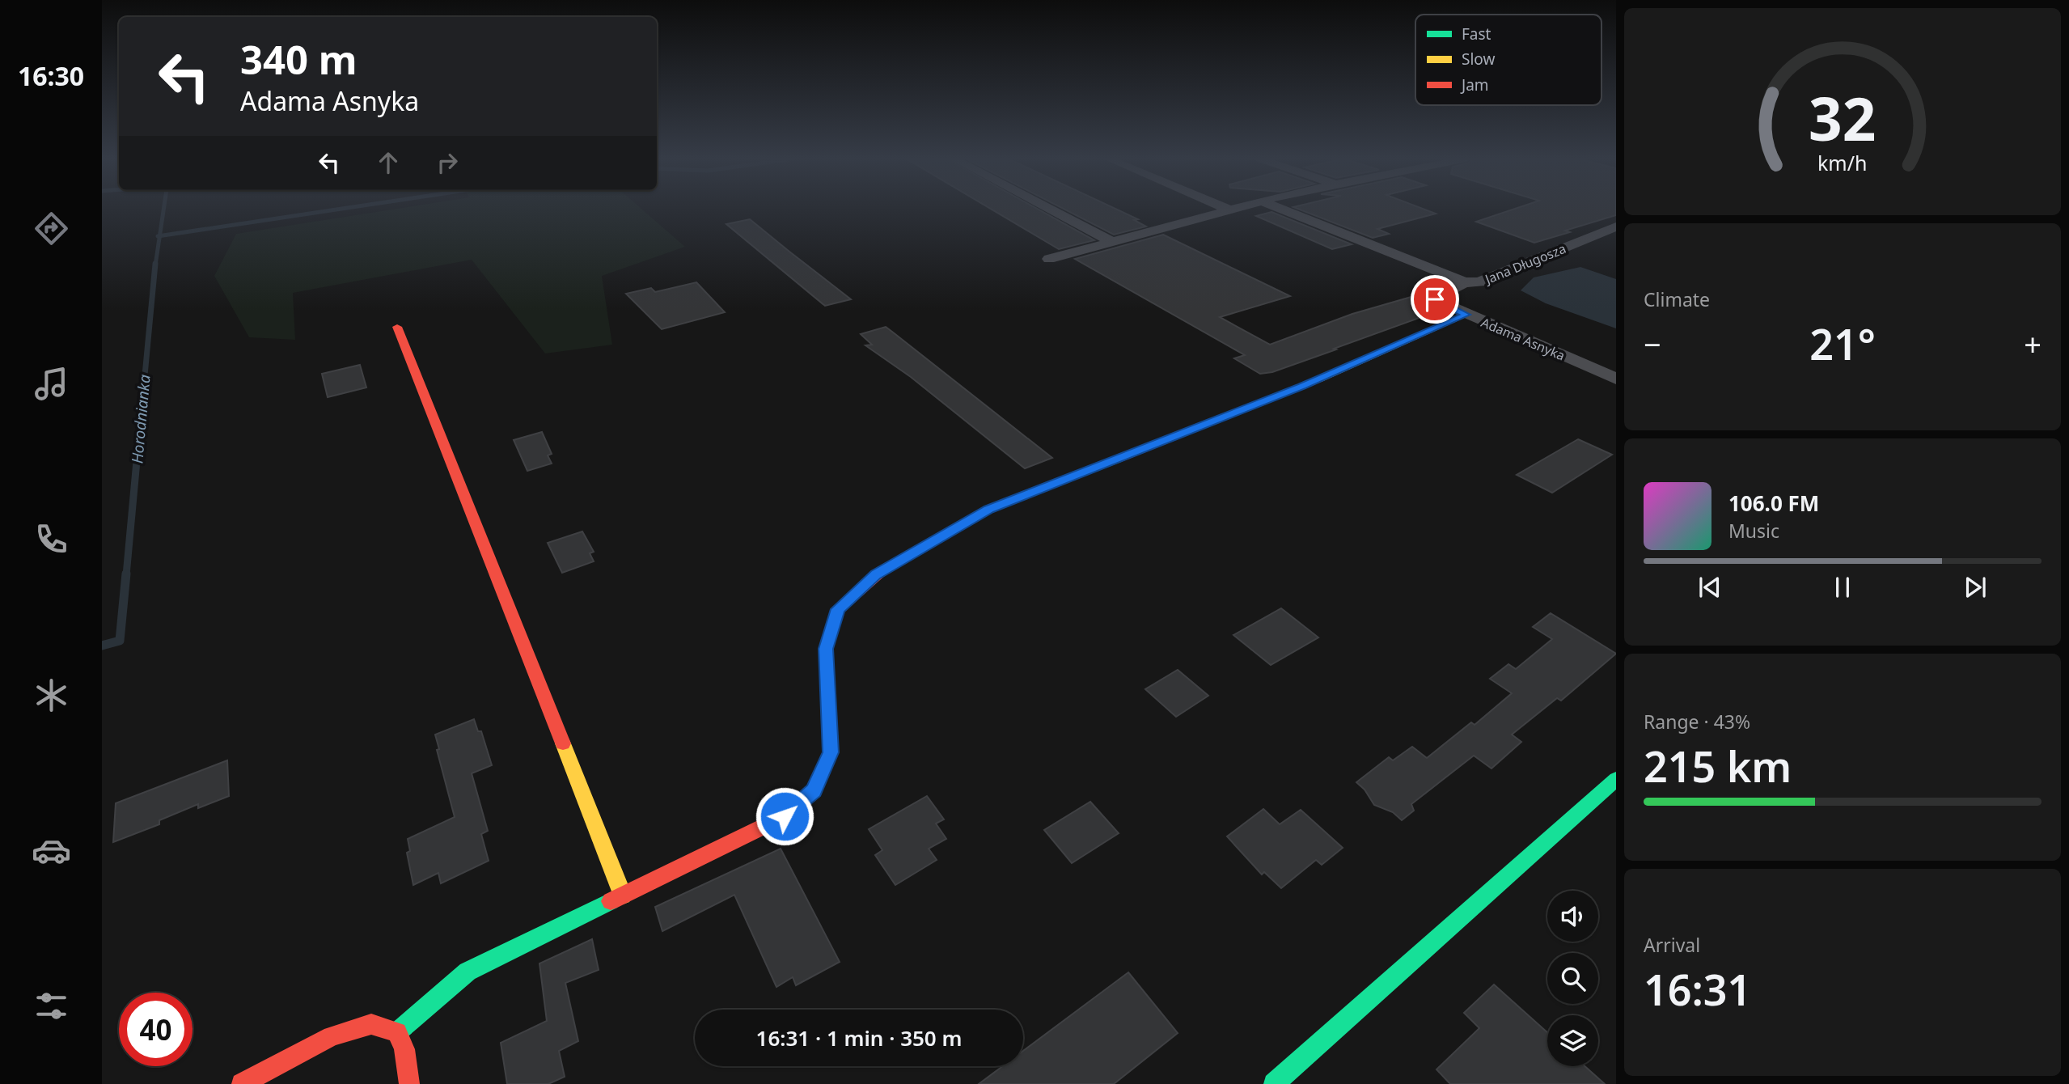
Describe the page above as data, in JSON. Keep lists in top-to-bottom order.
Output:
{
  "streets": {
    "street": ["Jana Długosza", "Adama Asnyka"]
  },
  "crossings": [
    ["Jana Długosza", "Adama Asnyka"]
  ],
  "water": ["Horodnianka"],
  "legend": ["Fast", "Slow", "Jam"],
  "page": {
    "tabs": "16:30",
    "turn": ["340 m", "Adama Asnyka"],
    "tile": [
      "Climate",
      ["Range · 43%", "215 km"],
      ["Arrival", "16:31"]
    ],
    "heat": ["−", "21°", "+"],
    "song": ["106.0 FM", "Music"],
    "limit": "40",
    "trip": "16:31 · 1 min · 350 m",
    "gauge": ["32", "km/h"]
  }
}
